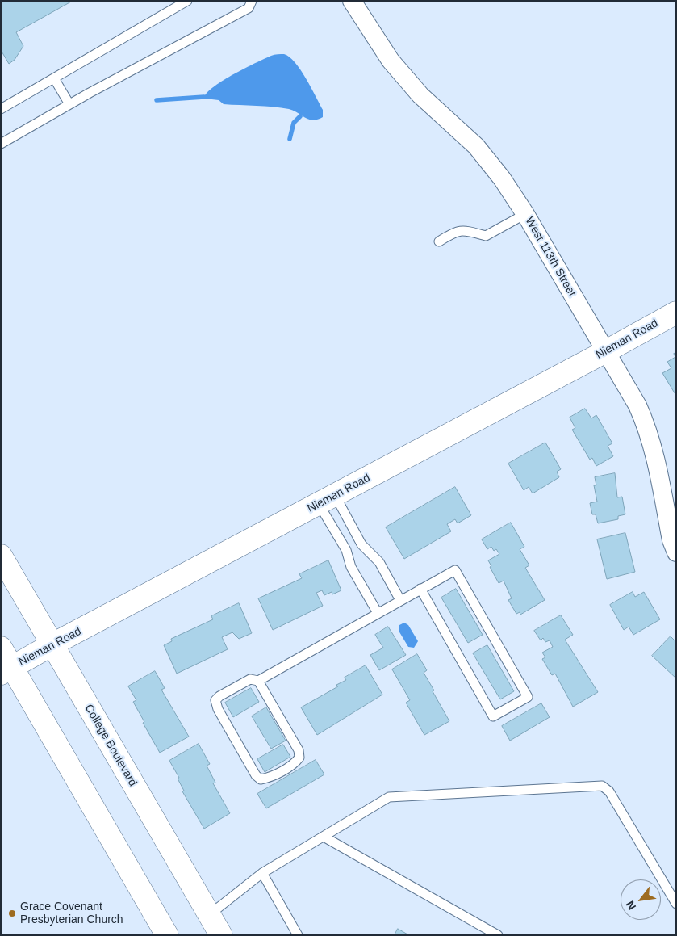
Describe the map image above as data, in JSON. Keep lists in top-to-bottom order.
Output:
{
  "streets": {
    "main road": ["Nieman Road", "College Boulevard"],
    "street": ["West 113th Street"]
  },
  "crossings": [
    ["West 113th Street", "Nieman Road"],
    ["Nieman Road", "College Boulevard"]
  ],
  "places": ["Grace Covenant Presbyterian Church"],
  "north": "bottom left"
}
